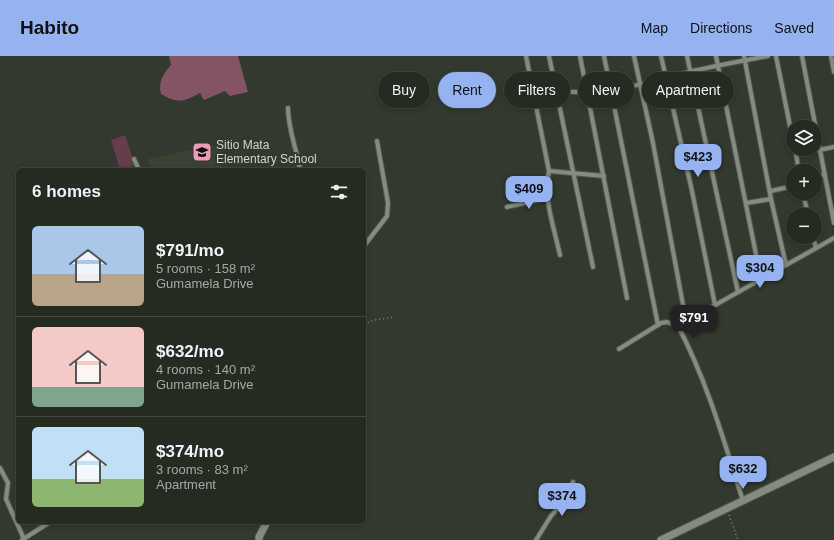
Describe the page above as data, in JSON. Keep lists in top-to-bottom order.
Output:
{
  "places": {
    "school or university": ["Sitio Mata Elementary School"]
  },
  "page": {
    "header": "Habito",
    "nav": ["Map", "Directions", "Saved"],
    "chip": [
      "Buy",
      "Rent",
      "Filters",
      "New",
      "Apartment"
    ],
    "map_buttons": ["+", "−"],
    "price": [
      "$423",
      "$409",
      "$304",
      "$791",
      "$632",
      "$374"
    ],
    "heading": "6 homes",
    "list": [
      {
        "name": "$791/mo",
        "note": "5 rooms · 158 m² · Gumamela Drive"
      },
      {
        "name": "$632/mo",
        "note": "4 rooms · 140 m² · Gumamela Drive"
      },
      {
        "name": "$374/mo",
        "note": "3 rooms · 83 m² · Apartment"
      }
    ]
  }
}
